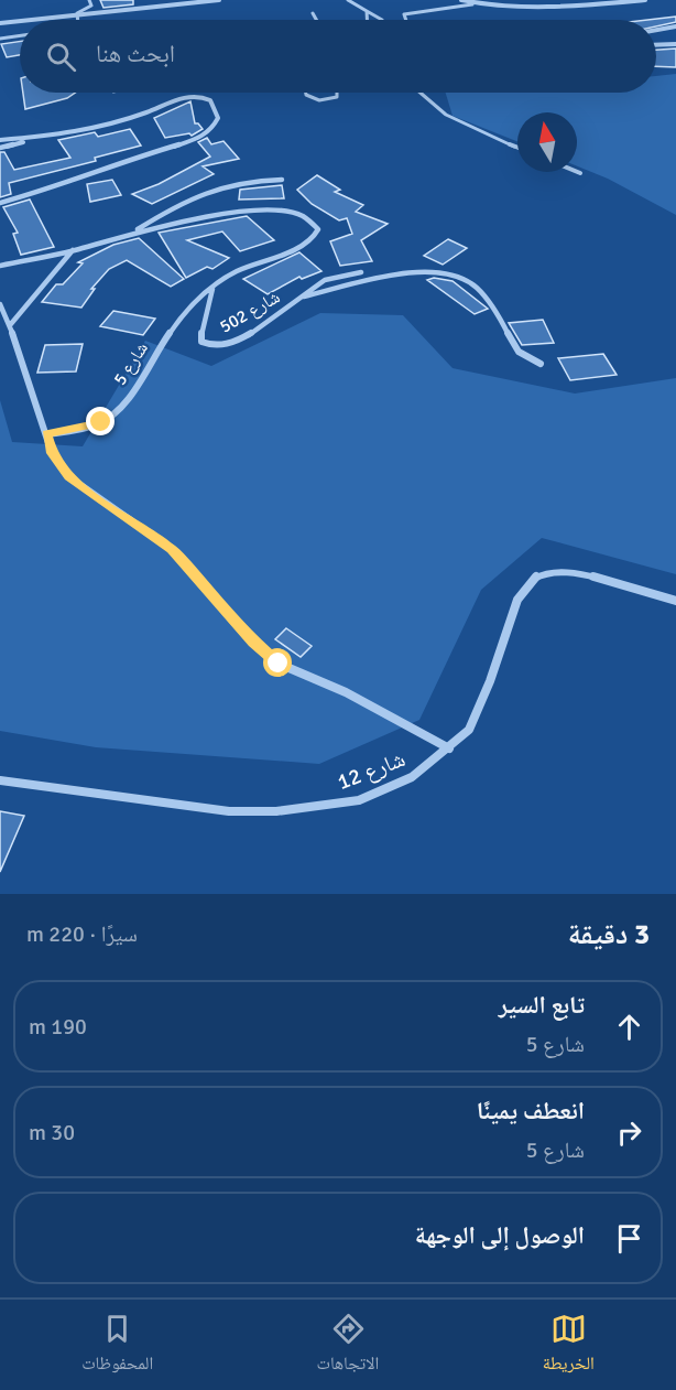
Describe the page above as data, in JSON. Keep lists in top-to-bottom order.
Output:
{
  "streets": {
    "street": ["شارع 502", "شارع 5", "شارع 12"]
  },
  "crossings": [
    ["شارع 502", "شارع 5"]
  ],
  "north": "top",
  "page": {
    "search": "ابحث هنا",
    "heading": ["3 دقيقة", "سيرًا · 220 m"],
    "list": [
      ["تابع السير", "شارع 5", "190 m"],
      ["انعطف يمينًا", "شارع 5", "30 m"],
      "الوصول إلى الوجهة"
    ],
    "nav": ["الخريطة", "الاتجاهات", "المحفوظات"]
  }
}
